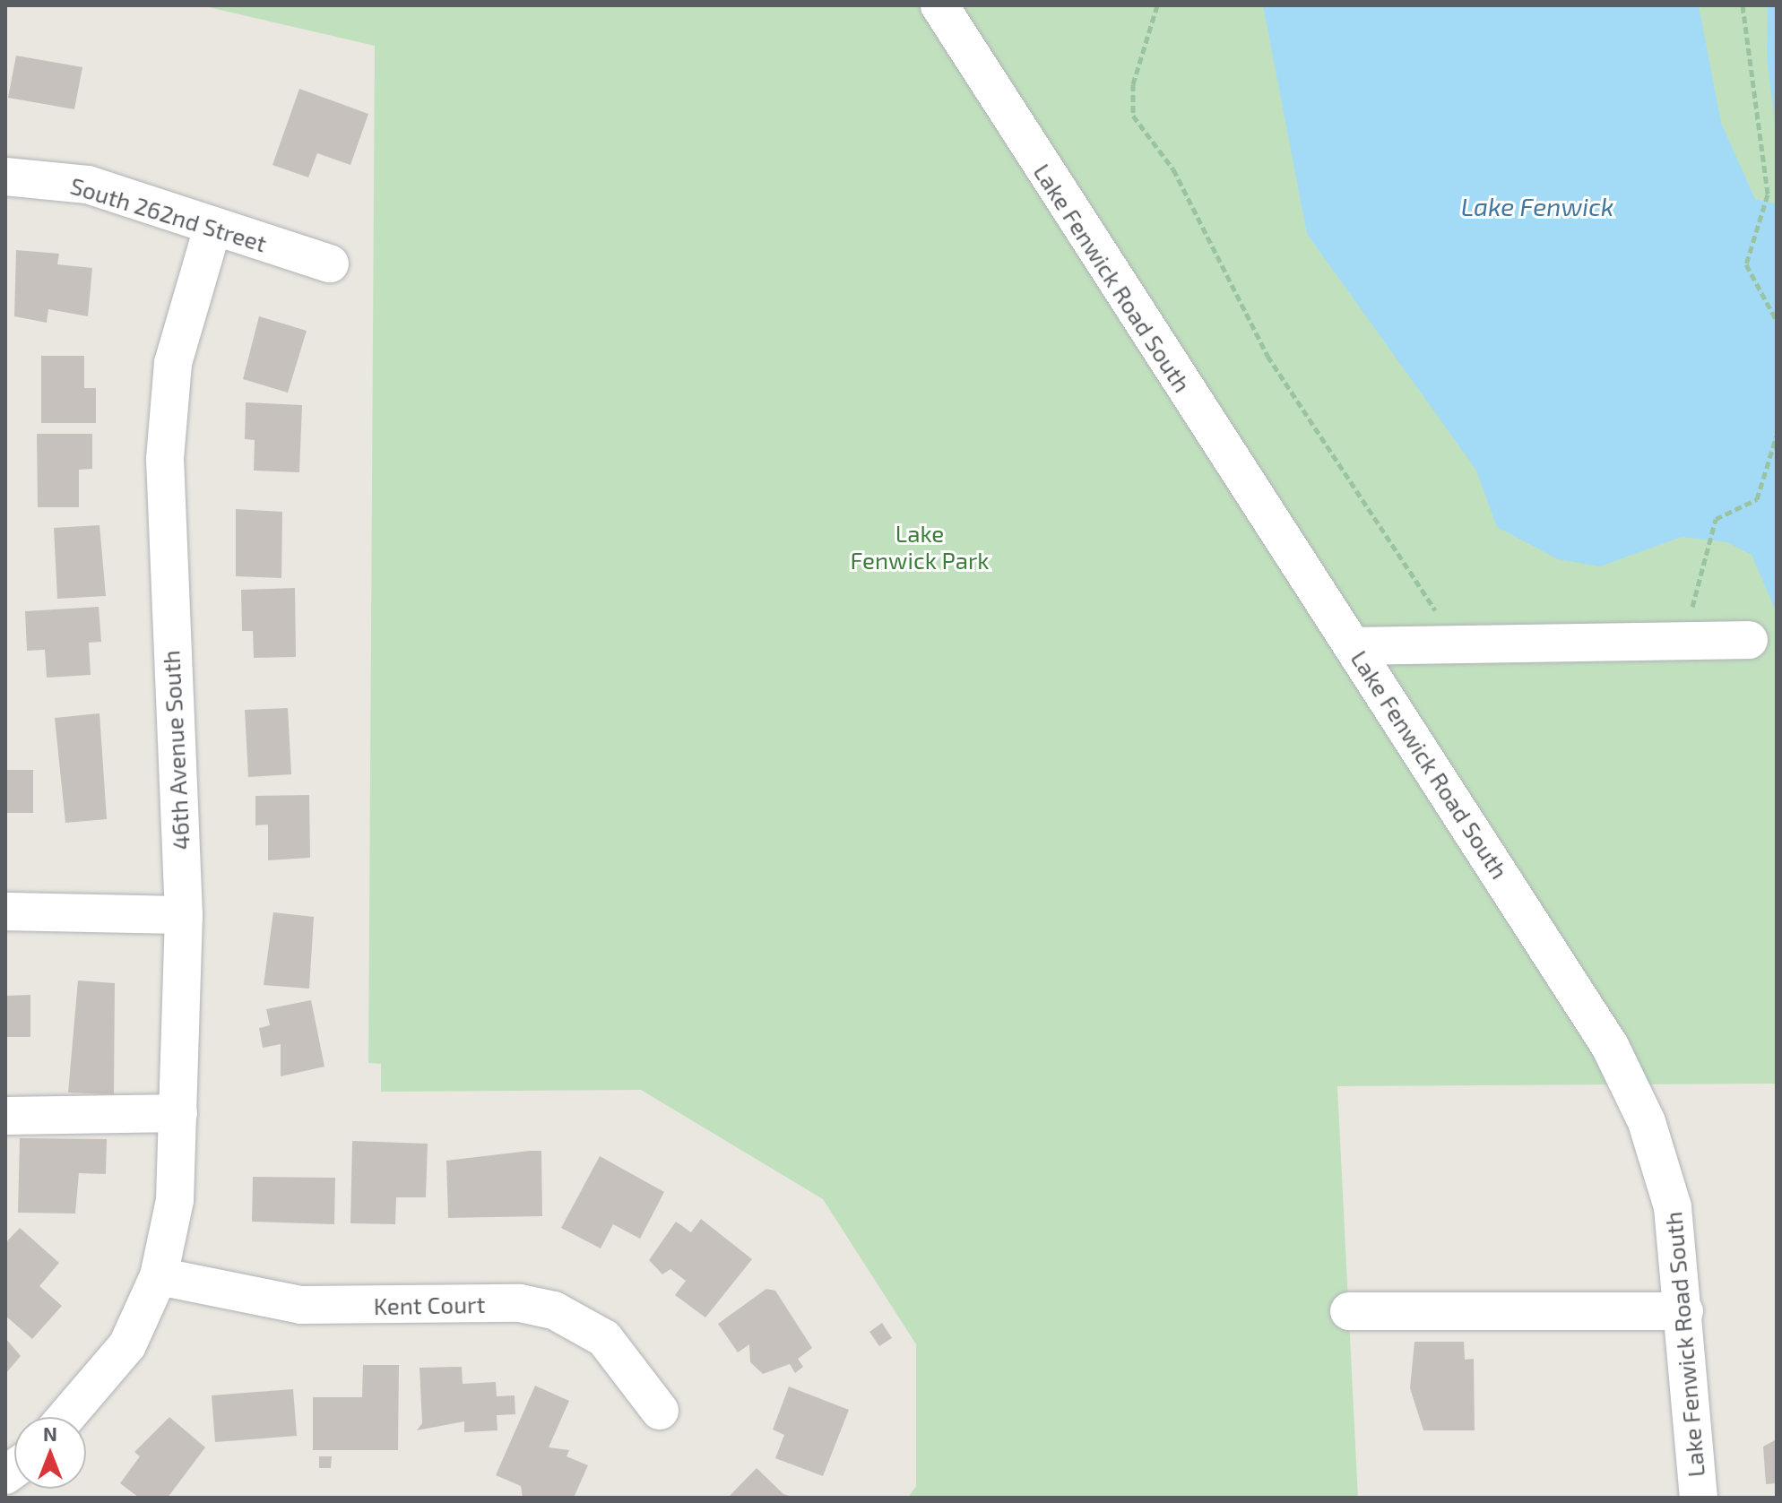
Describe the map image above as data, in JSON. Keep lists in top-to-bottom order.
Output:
{
  "streets": {
    "street": [
      "South 262nd Street",
      "Lake Fenwick Road South",
      "46th Avenue South",
      "Kent Court"
    ]
  },
  "crossings": [
    ["South 262nd Street", "46th Avenue South"],
    ["46th Avenue South", "Kent Court"]
  ],
  "water": ["Lake Fenwick"],
  "parks": ["Lake Fenwick Park"],
  "north": "top"
}
